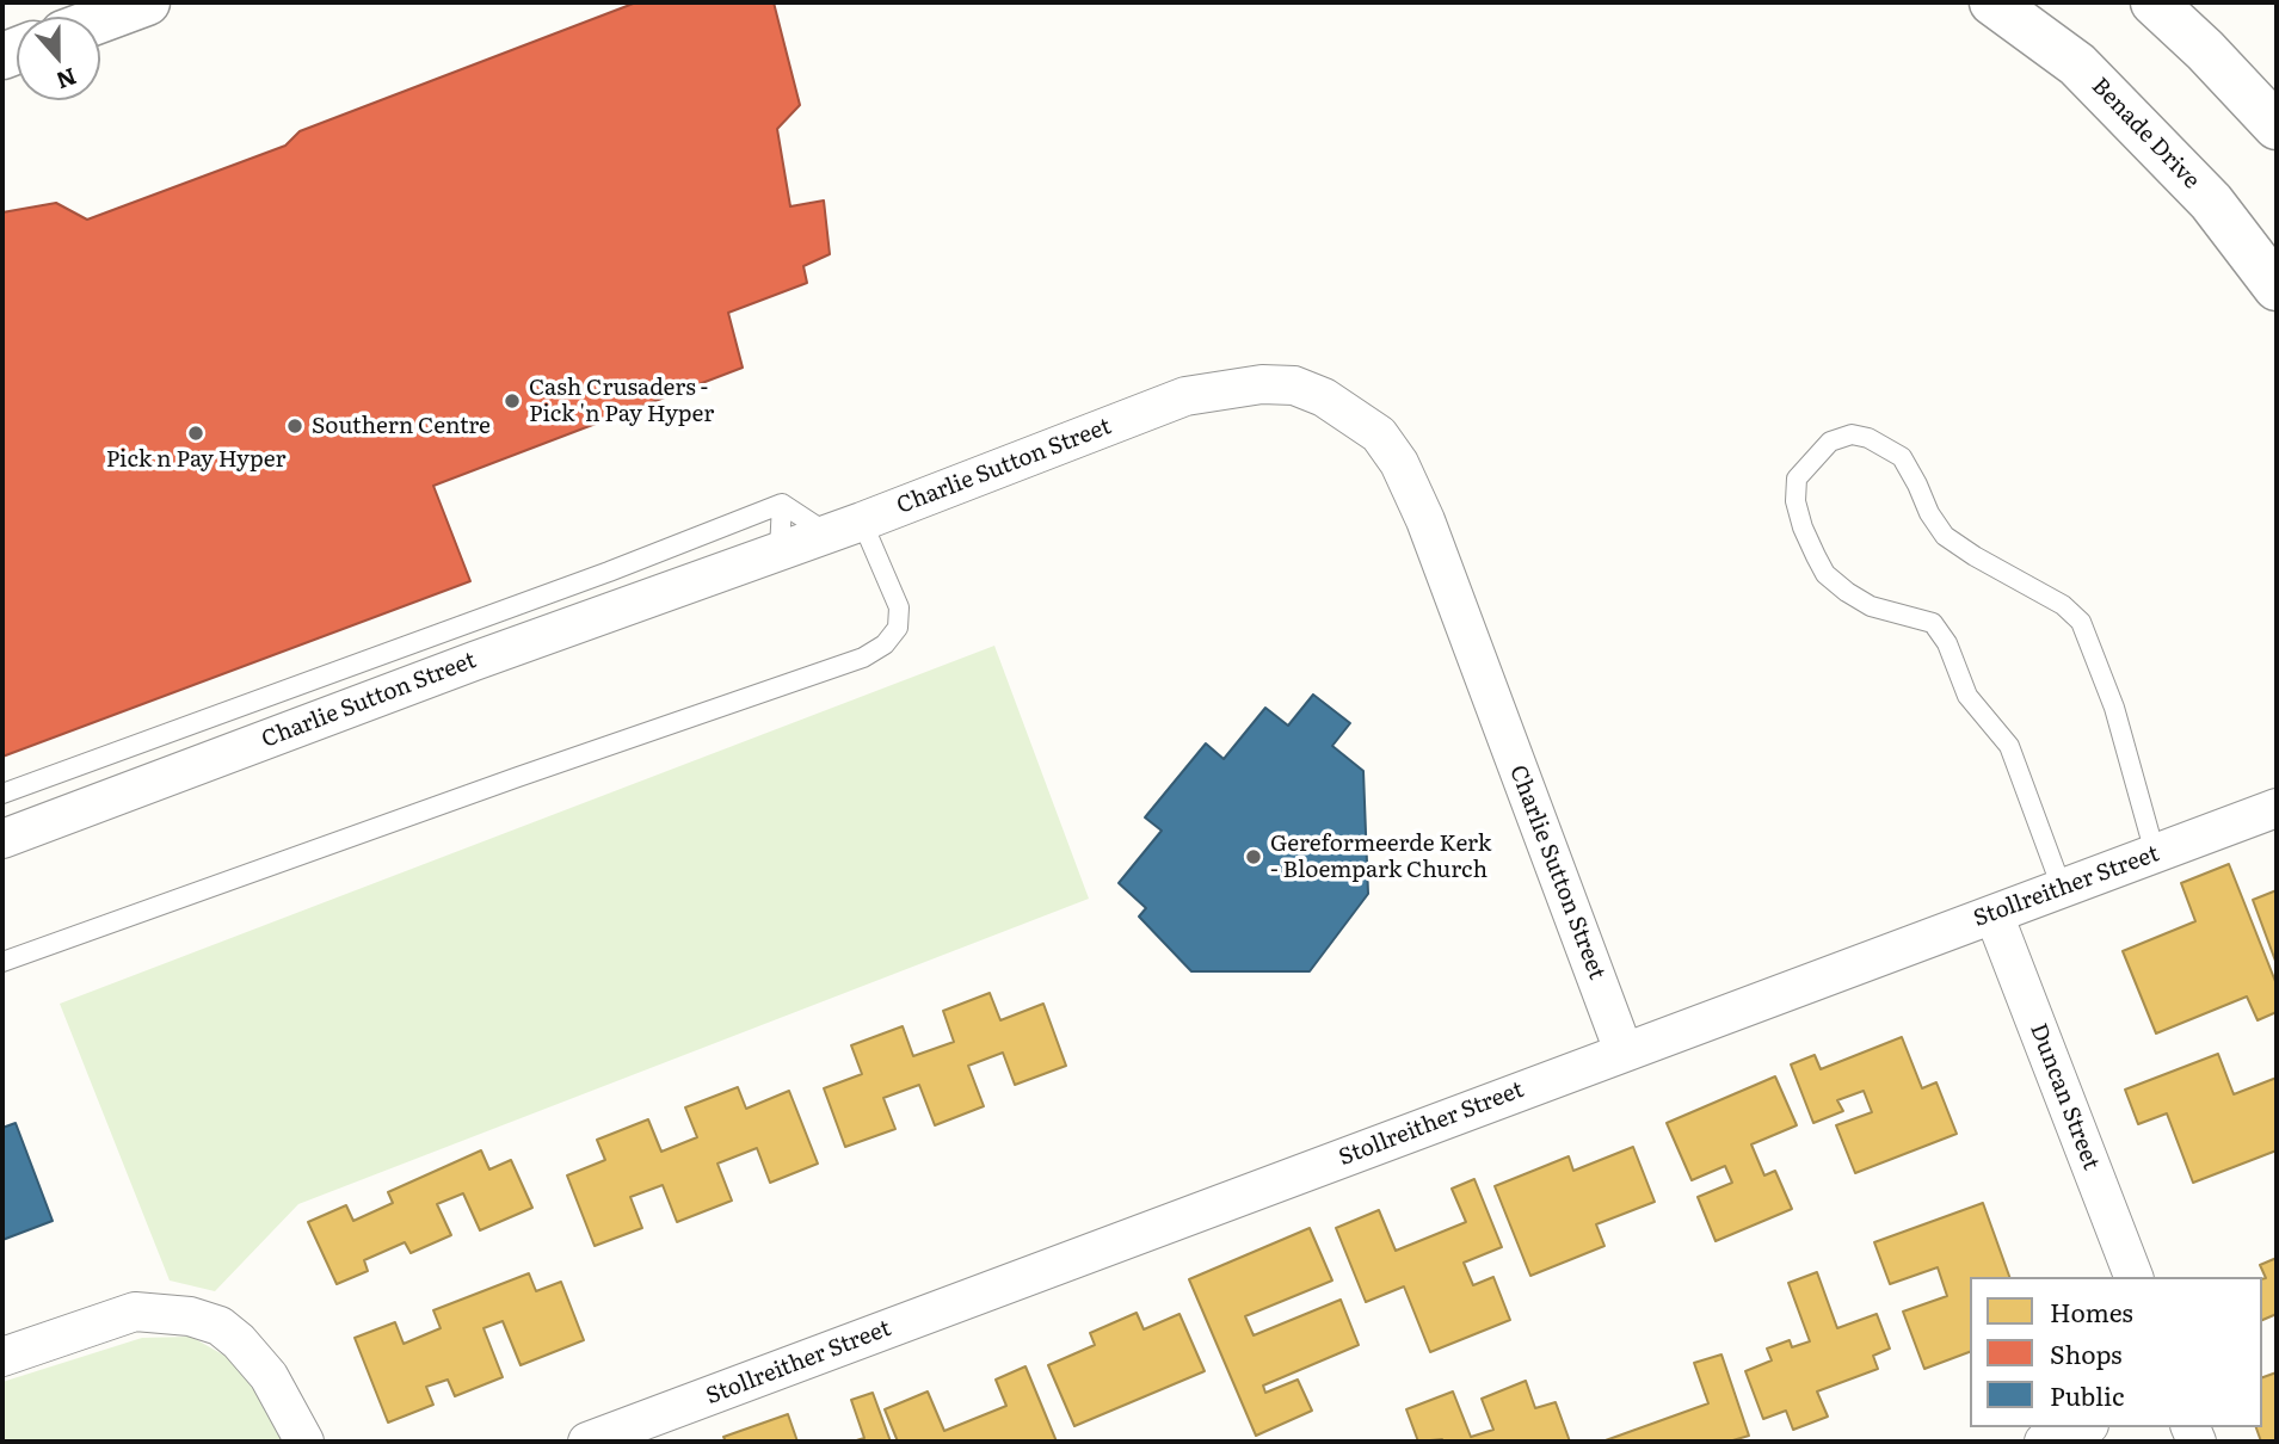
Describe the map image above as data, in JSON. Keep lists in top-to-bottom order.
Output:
{
  "streets": {
    "street": [
      "Benade Drive",
      "Charlie Sutton Street",
      "Stollreither Street",
      "Duncan Street"
    ]
  },
  "crossings": [
    ["Charlie Sutton Street", "Stollreither Street"],
    ["Stollreither Street", "Duncan Street"]
  ],
  "places": [
    "Cash Crusaders - Pick 'n Pay Hyper",
    "Southern Centre",
    "Pick n Pay Hyper",
    "Gereformeerde Kerk - Bloempark Church"
  ],
  "legend": ["Homes", "Shops", "Public"],
  "north": "bottom"
}
